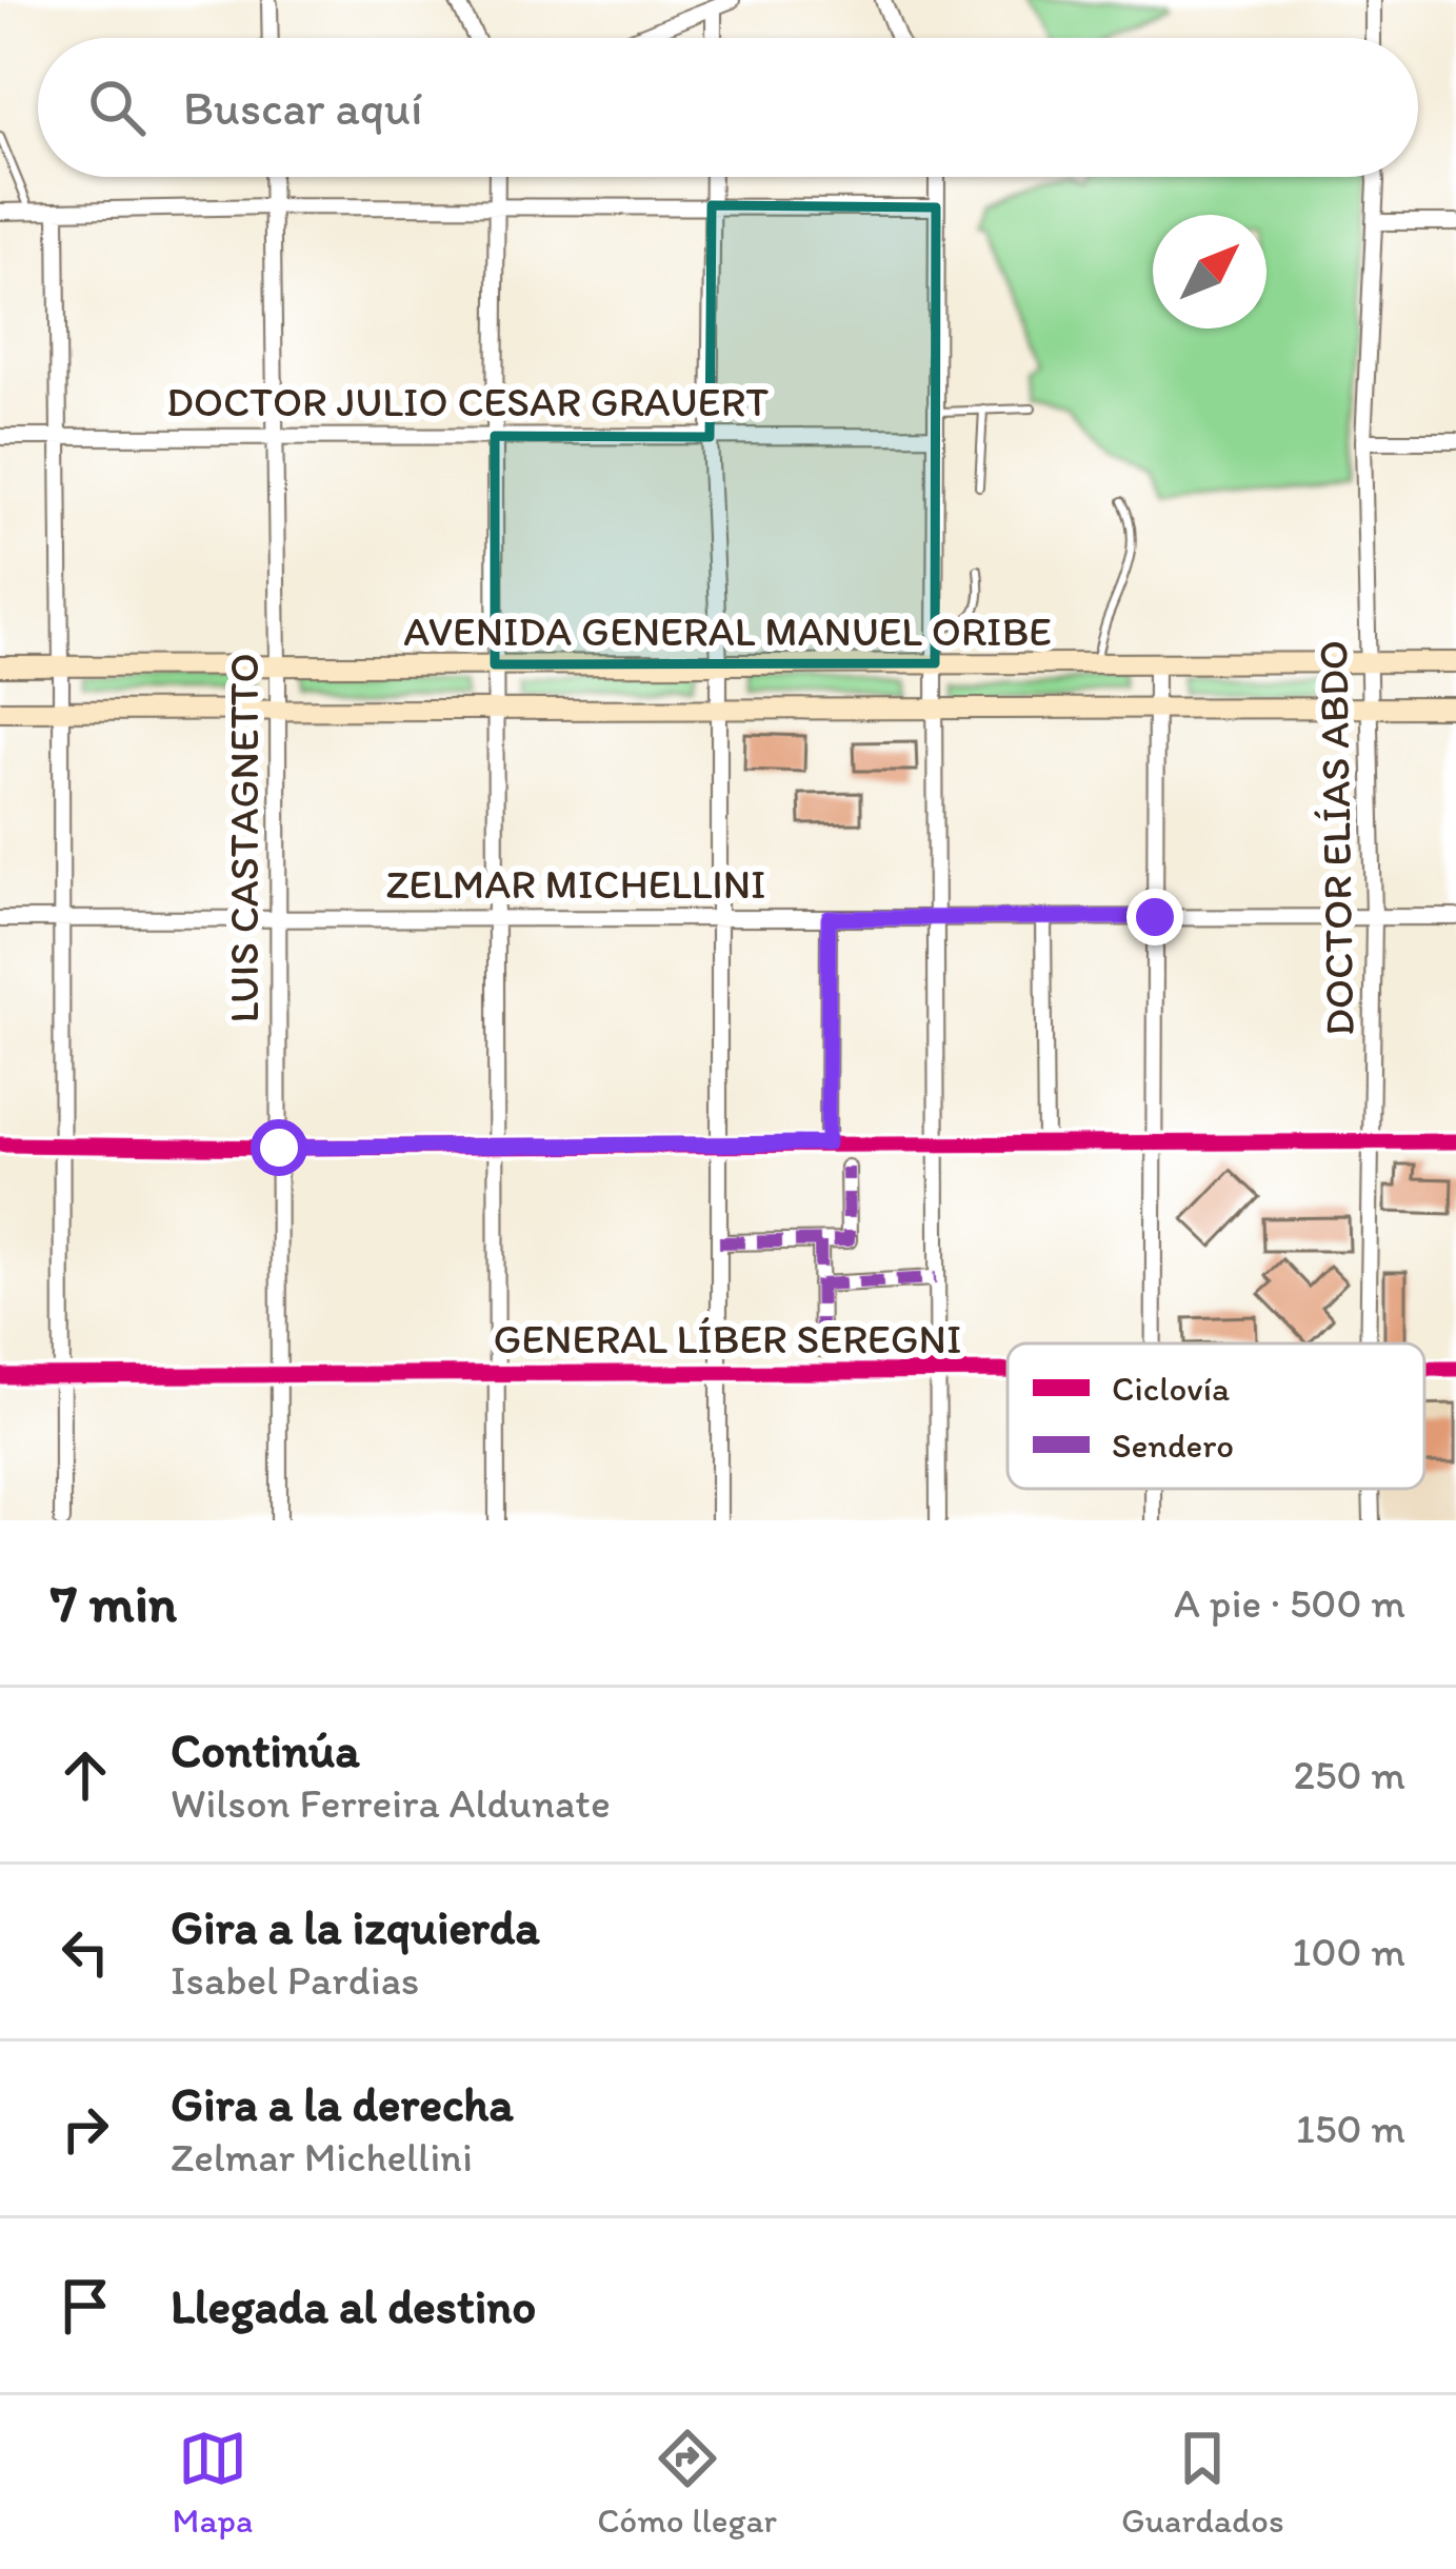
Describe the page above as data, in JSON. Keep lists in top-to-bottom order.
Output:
{
  "streets": {
    "main road": ["AVENIDA GENERAL MANUEL ORIBE"],
    "street": [
      "DOCTOR JULIO CESAR GRAUERT",
      "LUIS CASTAGNETTO",
      "DOCTOR ELÍAS ABDO",
      "ZELMAR MICHELLINI",
      "GENERAL LÍBER SEREGNI"
    ]
  },
  "crossings": [
    ["DOCTOR JULIO CESAR GRAUERT", "LUIS CASTAGNETTO"],
    ["AVENIDA GENERAL MANUEL ORIBE", "LUIS CASTAGNETTO"],
    ["AVENIDA GENERAL MANUEL ORIBE", "DOCTOR ELÍAS ABDO"],
    ["LUIS CASTAGNETTO", "ZELMAR MICHELLINI"],
    ["LUIS CASTAGNETTO", "GENERAL LÍBER SEREGNI"],
    ["DOCTOR ELÍAS ABDO", "ZELMAR MICHELLINI"]
  ],
  "legend": ["Ciclovía", "Sendero"],
  "north": "top right",
  "page": {
    "search": "Buscar aquí",
    "heading": ["7 min", "A pie · 500 m"],
    "list": [
      ["Continúa", "Wilson Ferreira Aldunate", "250 m"],
      ["Gira a la izquierda", "Isabel Pardias", "100 m"],
      ["Gira a la derecha", "Zelmar Michellini", "150 m"],
      "Llegada al destino"
    ],
    "nav": ["Mapa", "Cómo llegar", "Guardados"]
  }
}
